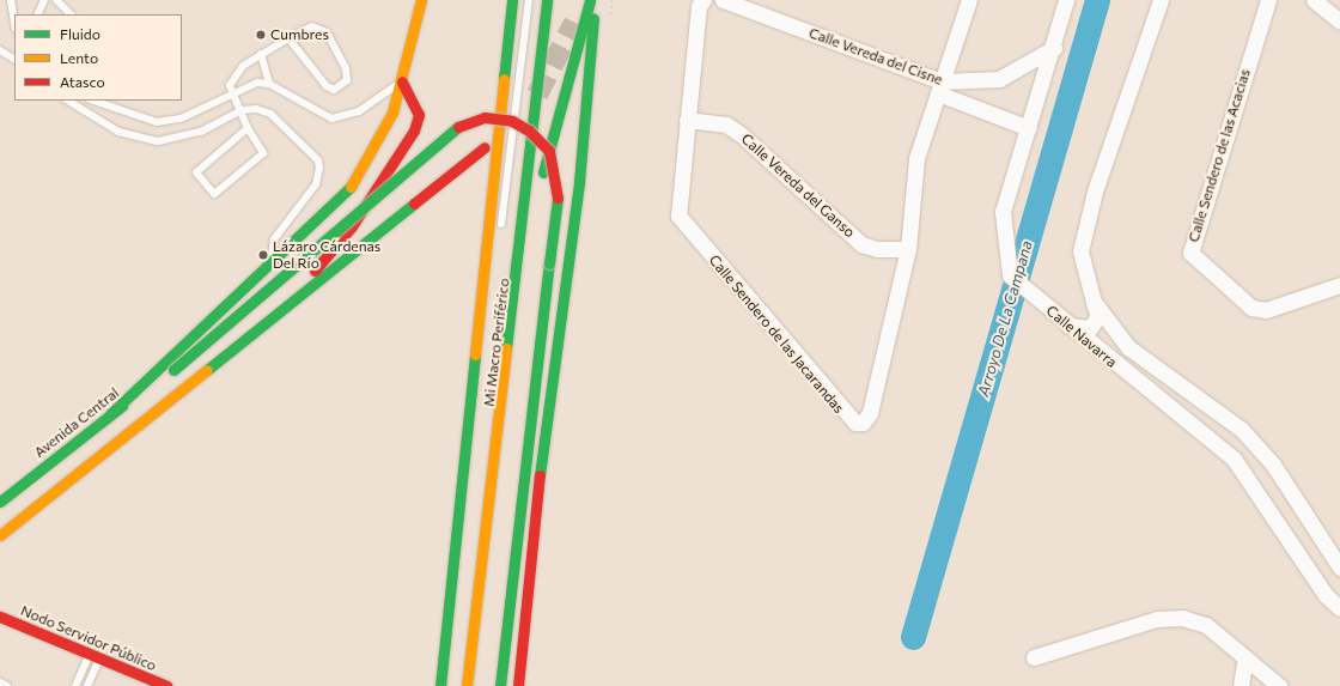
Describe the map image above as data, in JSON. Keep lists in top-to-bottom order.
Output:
{
  "streets": {
    "main road": ["Avenida Central", "Nodo Servidor Público"],
    "street": [
      "Calle Vereda del Cisne",
      "Calle Sendero de las Acacias",
      "Calle Vereda del Ganso",
      "Calle Sendero de las Jacarandas",
      "Calle Navarra"
    ],
    "lane": ["Mi Macro Periférico"]
  },
  "crossings": [
    ["Calle Vereda del Cisne", "Calle Sendero de las Jacarandas"],
    ["Calle Vereda del Cisne", "Calle Navarra"],
    ["Calle Vereda del Ganso", "Calle Sendero de las Jacarandas"]
  ],
  "water": ["Arroyo De La Campana"],
  "places": ["Cumbres", "Lázaro Cárdenas Del Río"],
  "legend": ["Fluido", "Lento", "Atasco"]
}
